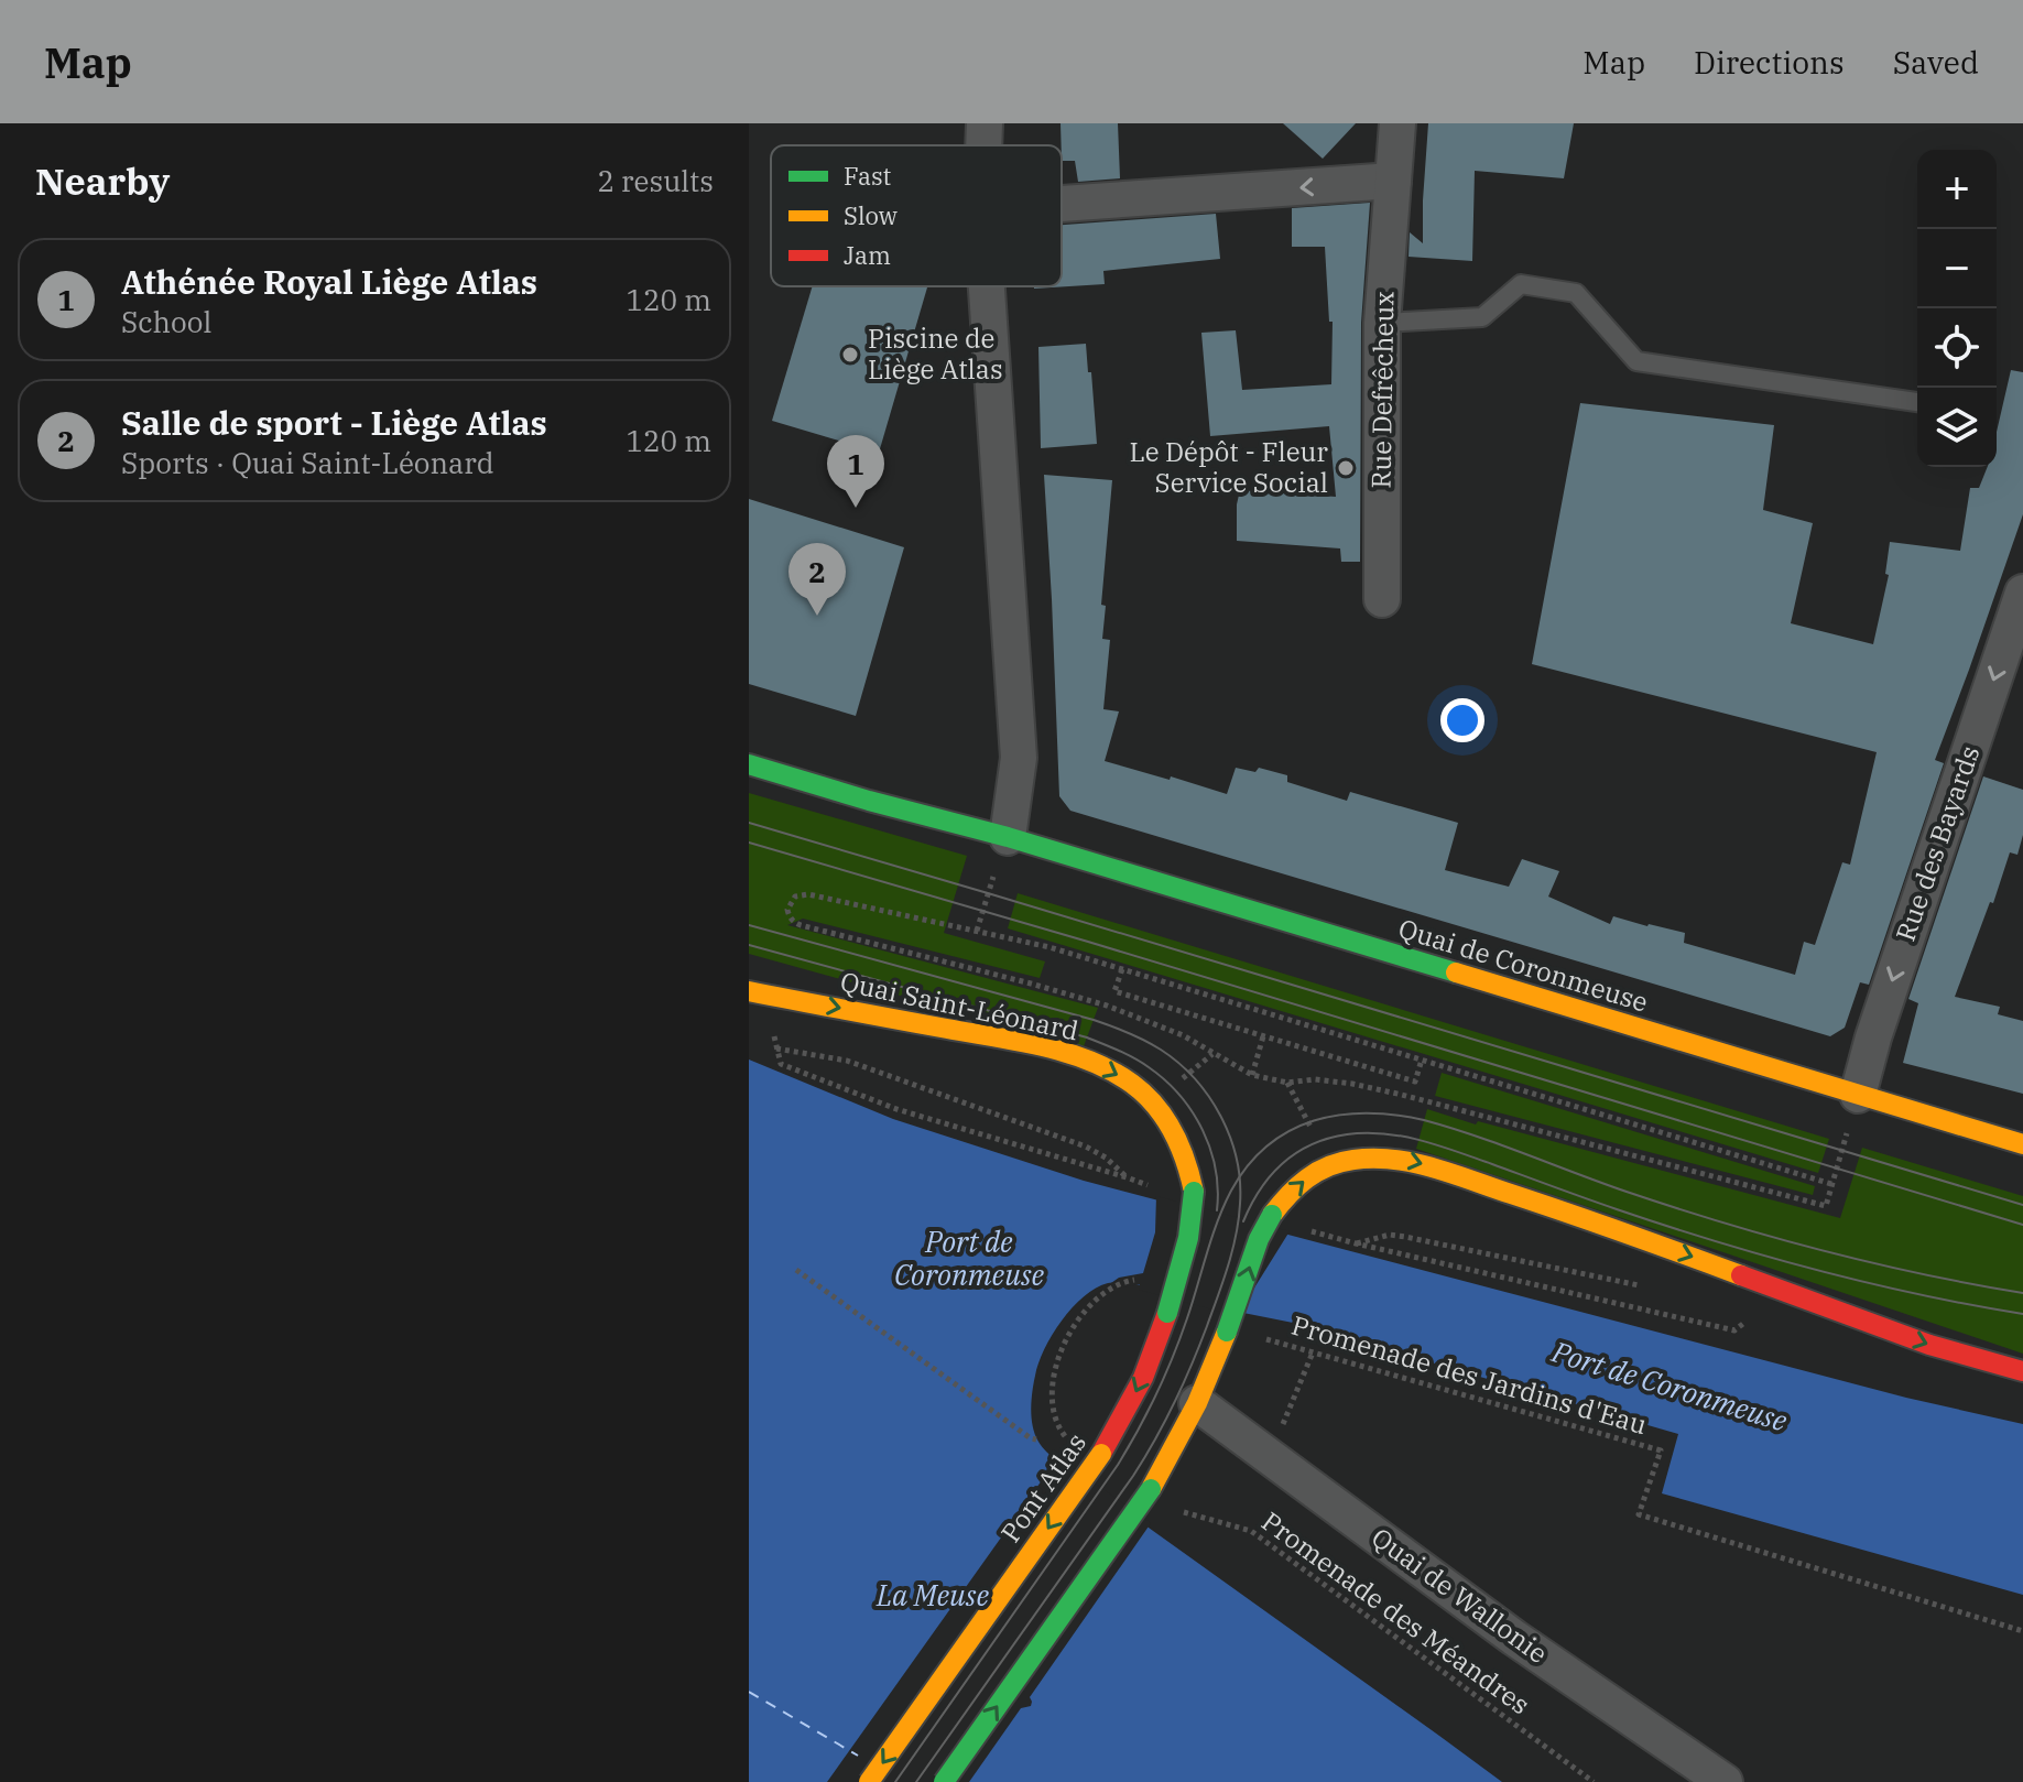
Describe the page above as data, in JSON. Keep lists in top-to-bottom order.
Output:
{
  "streets": {
    "street": [
      "Rue Defrêcheux",
      "Rue des Bayards",
      "Quai de Coronmeuse",
      "Quai Saint-Léonard",
      "Pont Atlas",
      "Quai de Wallonie"
    ],
    "path": ["Promenade des Jardins d'Eau", "Promenade des Méandres"]
  },
  "crossings": [
    ["Rue des Bayards", "Quai de Coronmeuse"],
    ["Quai Saint-Léonard", "Pont Atlas"]
  ],
  "one_way": ["Rue des Bayards", "Quai Saint-Léonard"],
  "water": ["Port de Coronmeuse", "La Meuse"],
  "places": ["Piscine de Liège Atlas", "Le Dépôt - Fleur Service Social"],
  "legend": ["Fast", "Slow", "Jam"],
  "page": {
    "header": "Map",
    "nav": ["Map", "Directions", "Saved"],
    "heading": ["Nearby", "2 results"],
    "map_buttons": ["+", "−"],
    "list": [
      {
        "mark": "1",
        "name": "Athénée Royal Liège Atlas",
        "note": "School",
        "value": "120 m"
      },
      {
        "mark": "2",
        "name": "Salle de sport - Liège Atlas",
        "note": "Sports · Quai Saint-Léonard",
        "value": "120 m"
      }
    ],
    "pins": ["1", "2"]
  }
}
